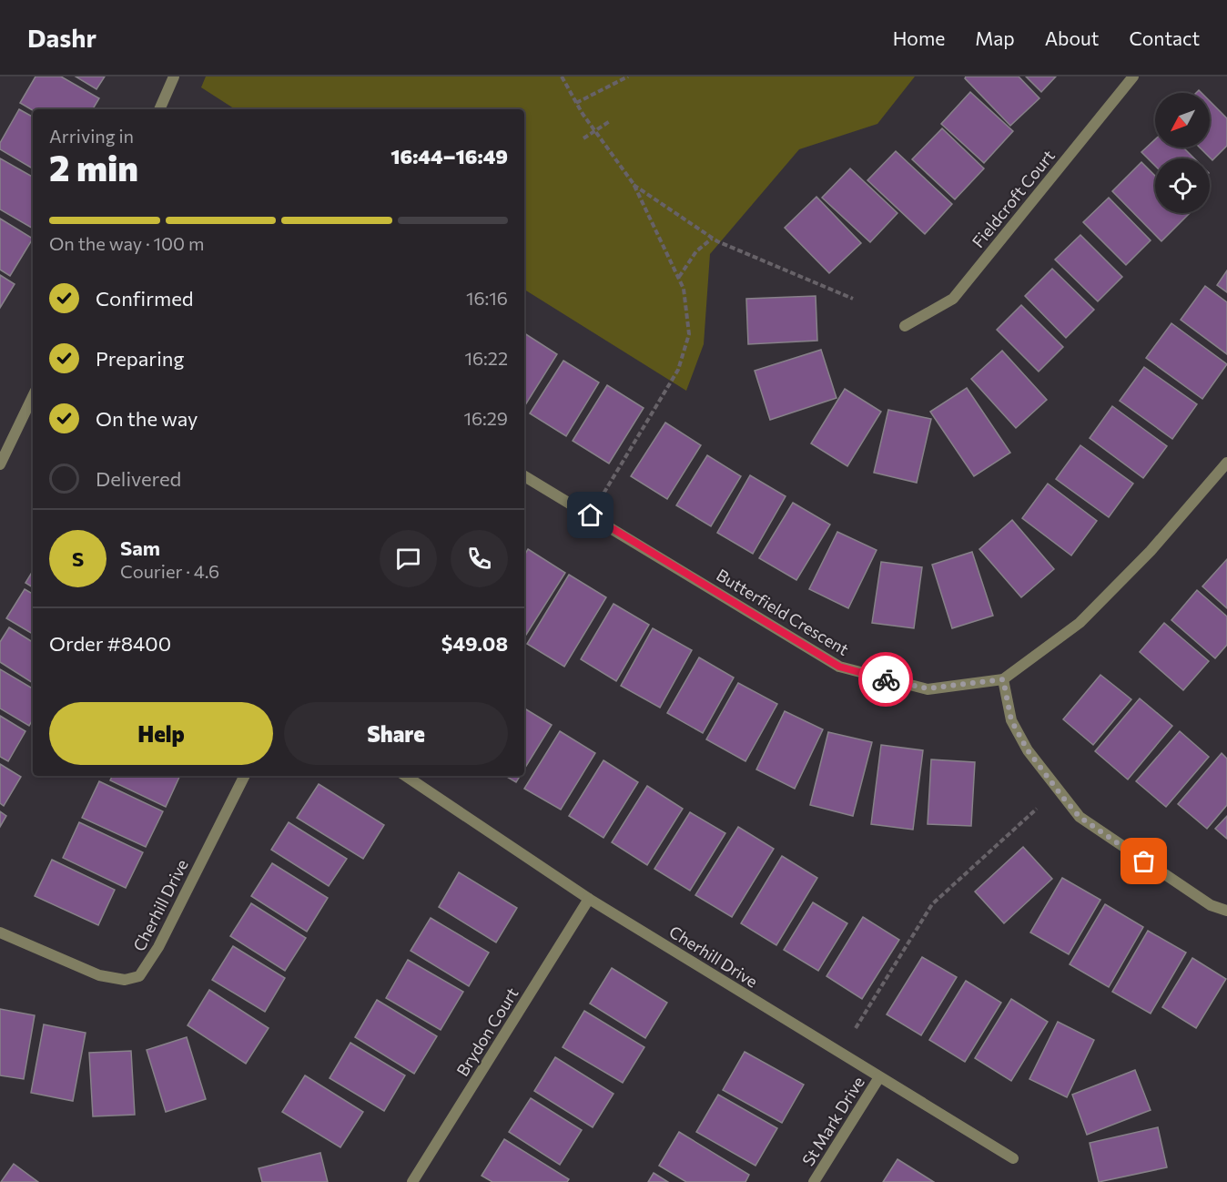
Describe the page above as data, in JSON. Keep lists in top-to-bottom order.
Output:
{
  "streets": {
    "street": [
      "Fieldcroft Court",
      "Butterfield Crescent",
      "Cherhill Drive",
      "Brydon Court",
      "St Mark Drive"
    ]
  },
  "crossings": [
    ["Cherhill Drive", "Brydon Court"],
    ["Cherhill Drive", "St Mark Drive"]
  ],
  "north": "bottom left",
  "page": {
    "header": "Dashr",
    "nav": [
      "Home",
      "Map",
      "About",
      "Contact"
    ],
    "heading": ["2 min", "Arriving in", "16:44–16:49"],
    "panel": [
      "Sam",
      "Courier · 4.6",
      "Order #8400",
      "$49.08"
    ],
    "bar": "On the way · 100 m",
    "list": [
      ["Confirmed", "16:16"],
      ["Preparing", "16:22"],
      ["On the way", "16:29"],
      "Delivered"
    ],
    "round": "S",
    "buttons": ["Help", "Share"]
  }
}
